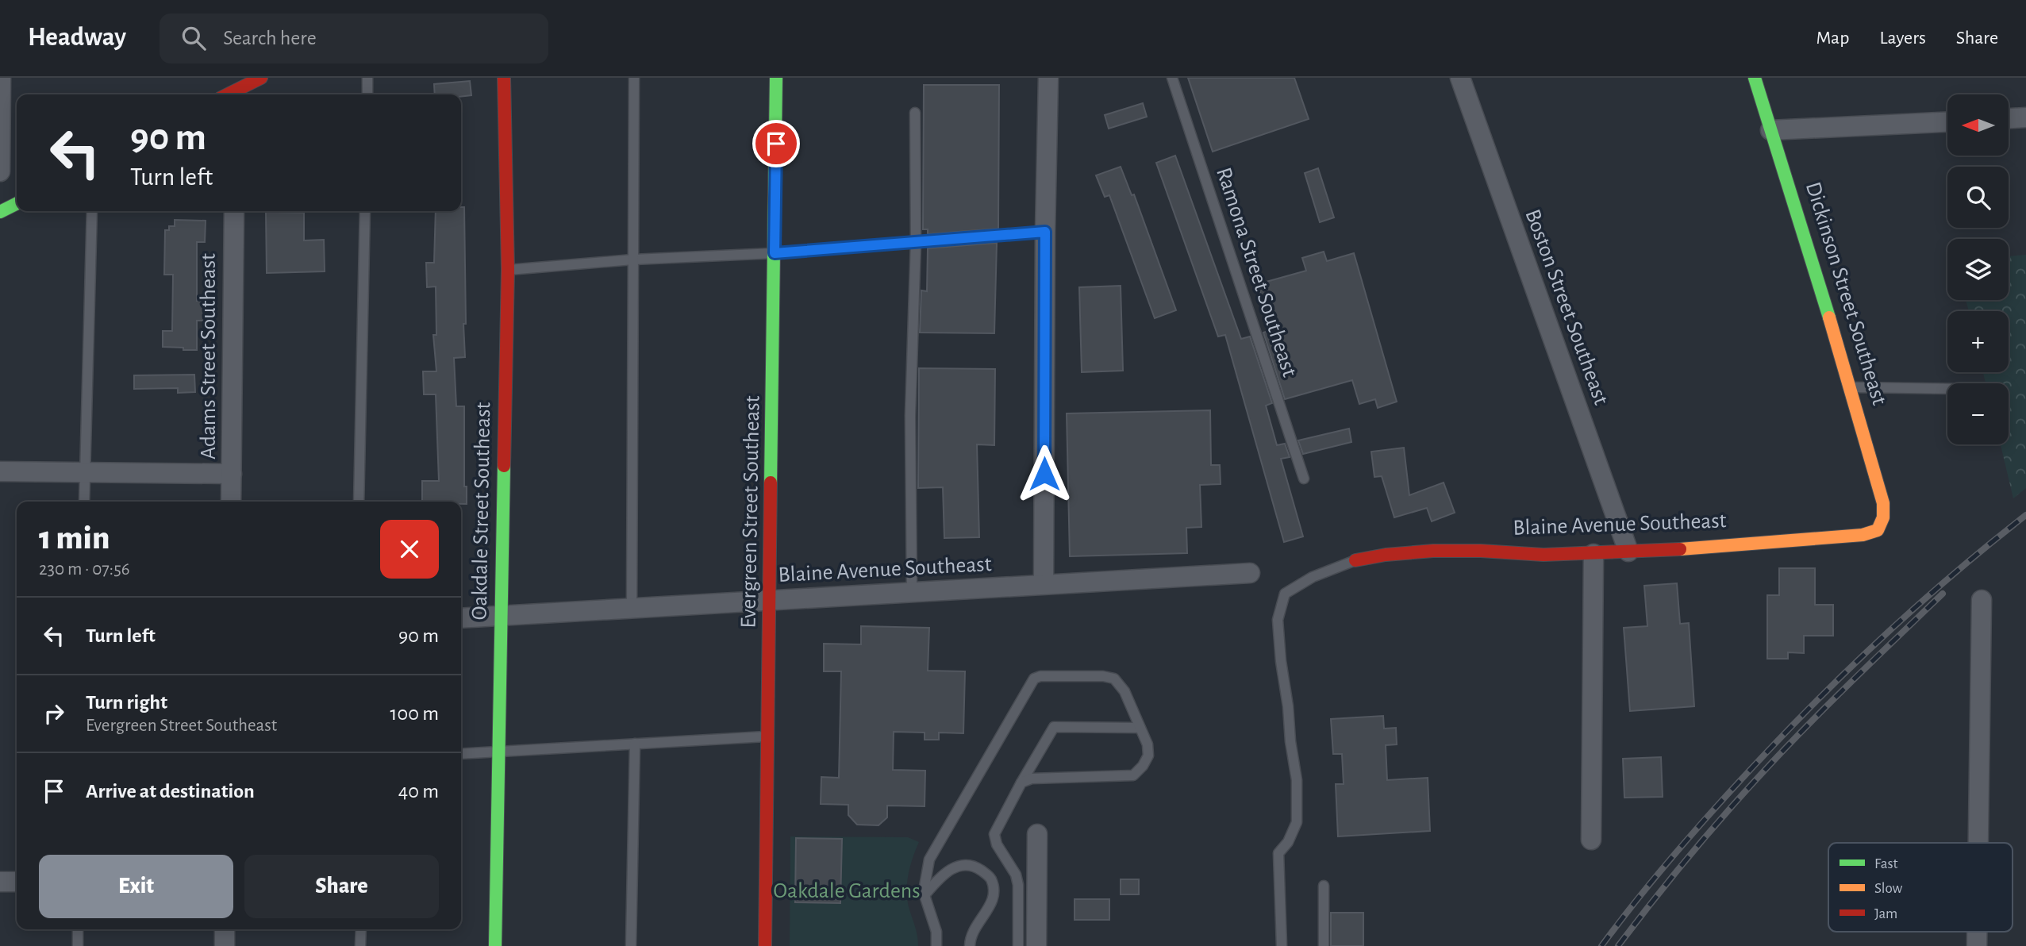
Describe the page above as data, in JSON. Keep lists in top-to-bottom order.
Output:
{
  "streets": {
    "street": [
      "Dickinson Street Southeast",
      "Boston Street Southeast",
      "Adams Street Southeast",
      "Oakdale Street Southeast",
      "Evergreen Street Southeast",
      "Blaine Avenue Southeast"
    ],
    "lane": ["Ramona Street Southeast"]
  },
  "crossings": [
    ["Dickinson Street Southeast", "Blaine Avenue Southeast"],
    ["Boston Street Southeast", "Blaine Avenue Southeast"],
    ["Oakdale Street Southeast", "Blaine Avenue Southeast"],
    ["Evergreen Street Southeast", "Blaine Avenue Southeast"]
  ],
  "parks": ["Oakdale Gardens"],
  "legend": ["Fast", "Slow", "Jam"],
  "north": "left",
  "page": {
    "header": "Headway",
    "search": "Search here",
    "nav": ["Map", "Layers", "Share"],
    "map_buttons": ["+", "−"],
    "turn": ["90 m", "Turn left"],
    "heading": ["1 min", "230 m · 07:56"],
    "list": [
      {
        "name": "Turn left",
        "value": "90 m"
      },
      {
        "name": "Turn right",
        "note": "Evergreen Street Southeast",
        "value": "100 m"
      },
      {
        "name": "Arrive at destination",
        "value": "40 m"
      }
    ],
    "buttons": ["Exit", "Share"]
  }
}
